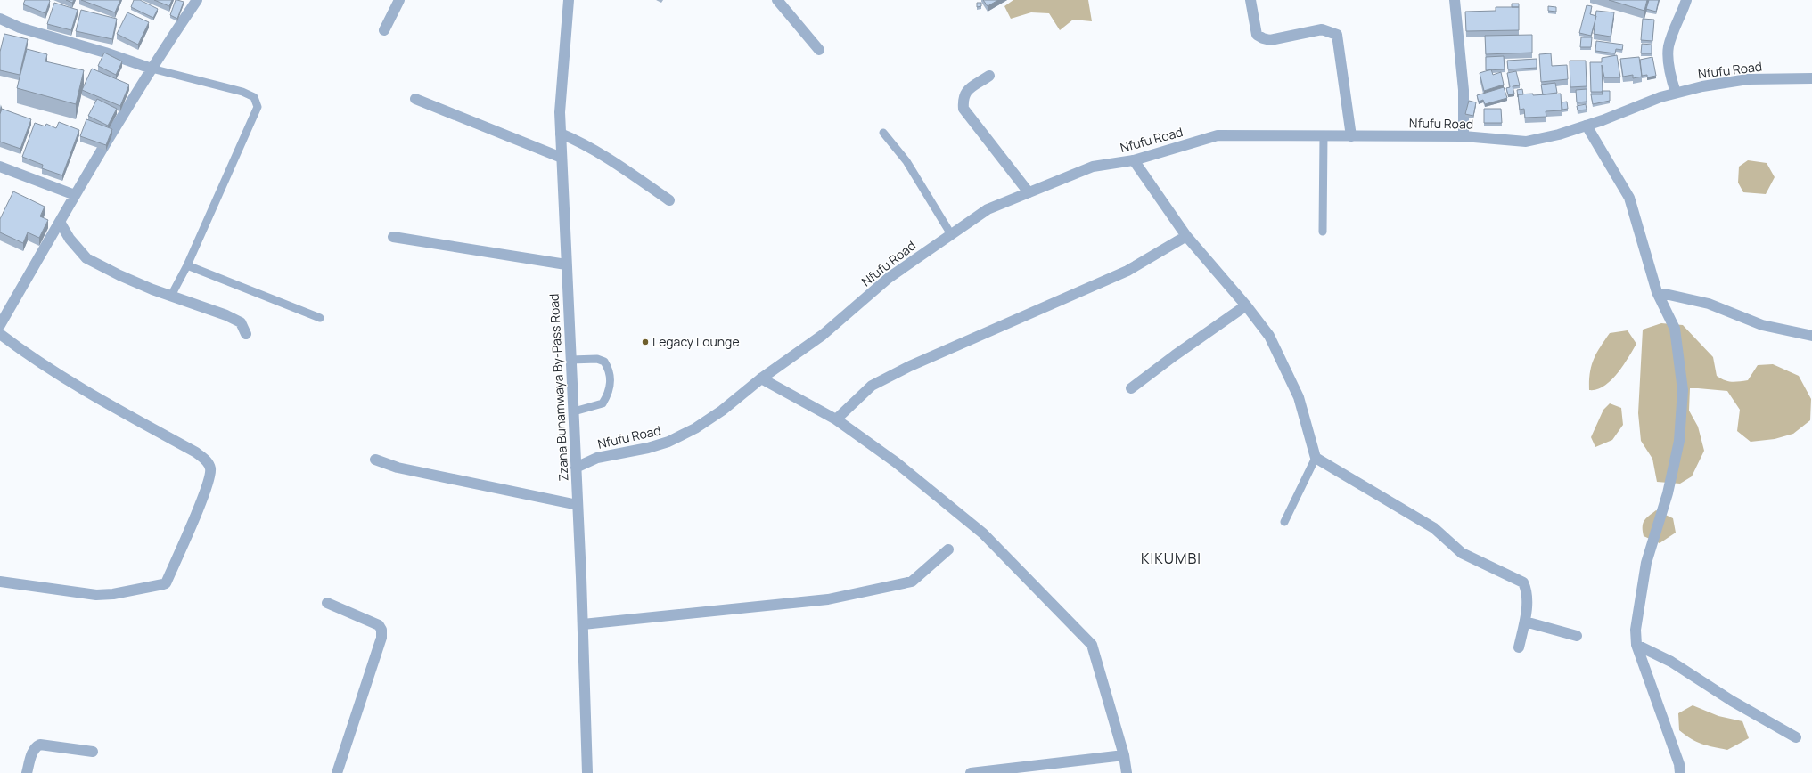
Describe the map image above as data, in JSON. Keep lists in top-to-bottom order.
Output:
{
  "streets": {
    "street": ["Nfufu Road", "Zzana Bunamwaya By-Pass Road"]
  },
  "crossings": [
    ["Nfufu Road", "Zzana Bunamwaya By-Pass Road"]
  ],
  "districts": ["KIKUMBI"],
  "places": ["Legacy Lounge"]
}
